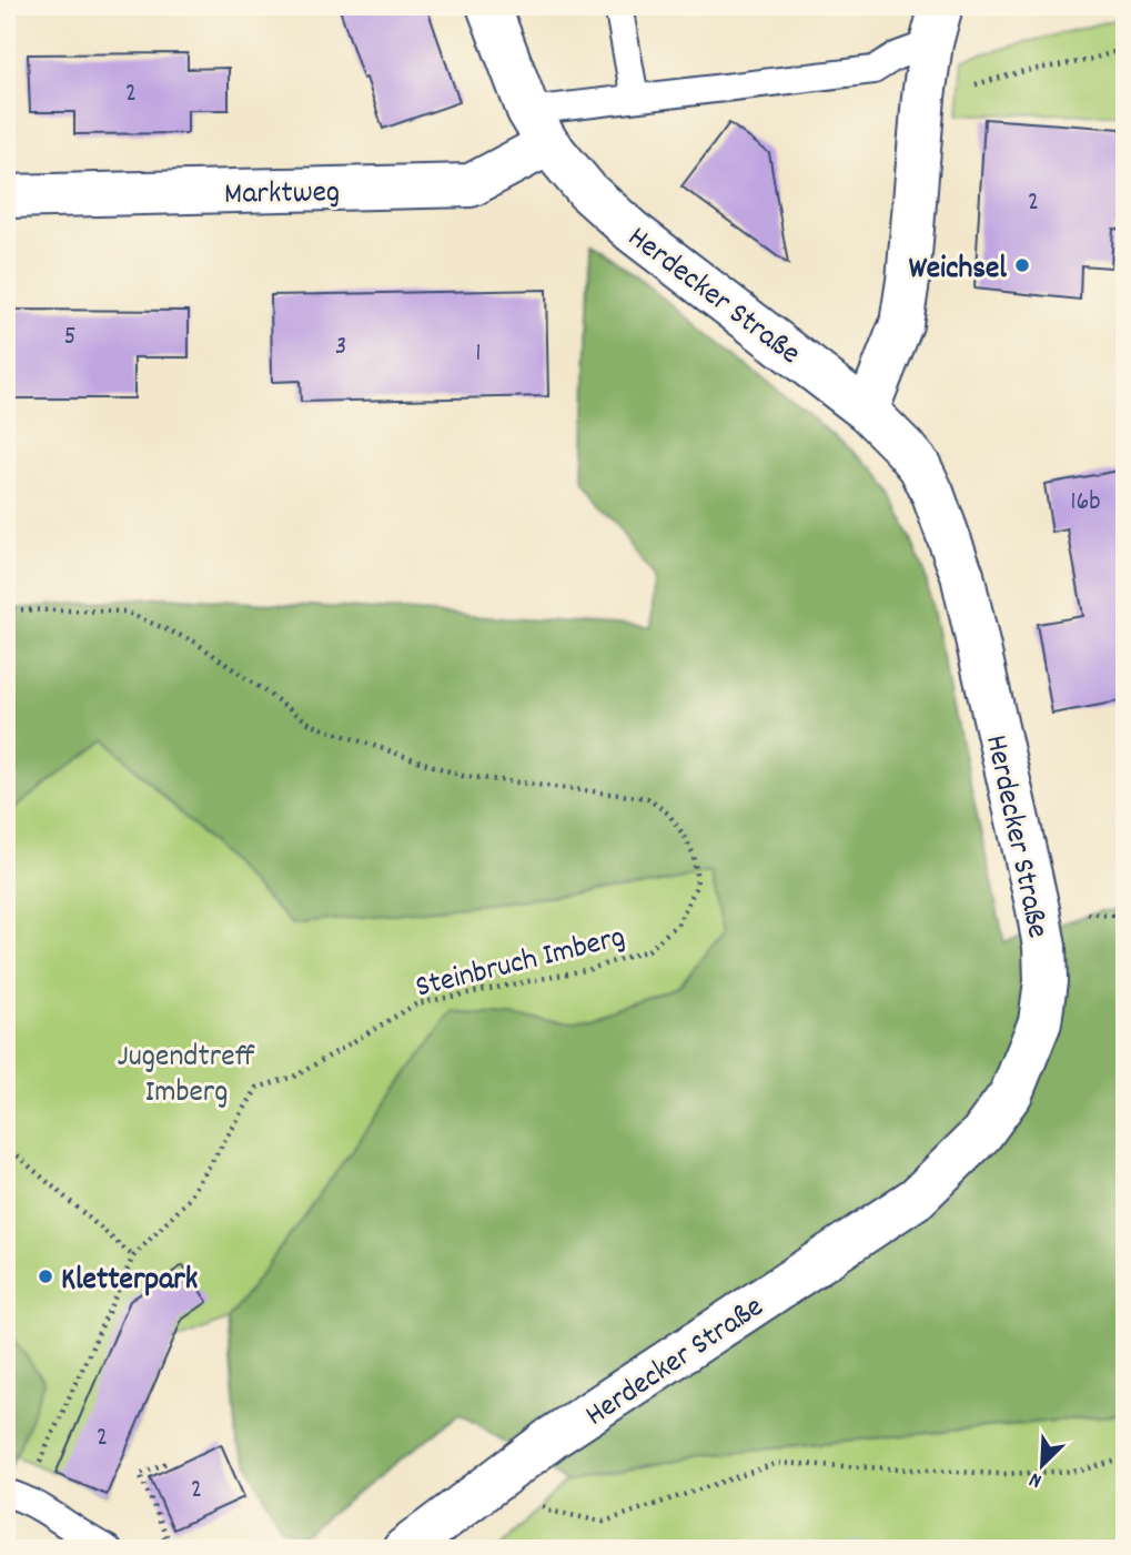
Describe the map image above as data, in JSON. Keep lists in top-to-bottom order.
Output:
{
  "streets": {
    "street": ["Marktweg", "Herdecker Straße"],
    "path": ["Steinbruch Imberg"]
  },
  "crossings": [
    ["Marktweg", "Herdecker Straße"]
  ],
  "parks": ["Jugendtreff Imberg"],
  "places": ["Weichsel", "Kletterpark"],
  "house_numbers": [
    "2",
    "2",
    "5",
    "3",
    "1",
    "16b",
    "2",
    "2"
  ],
  "north": "bottom left"
}
